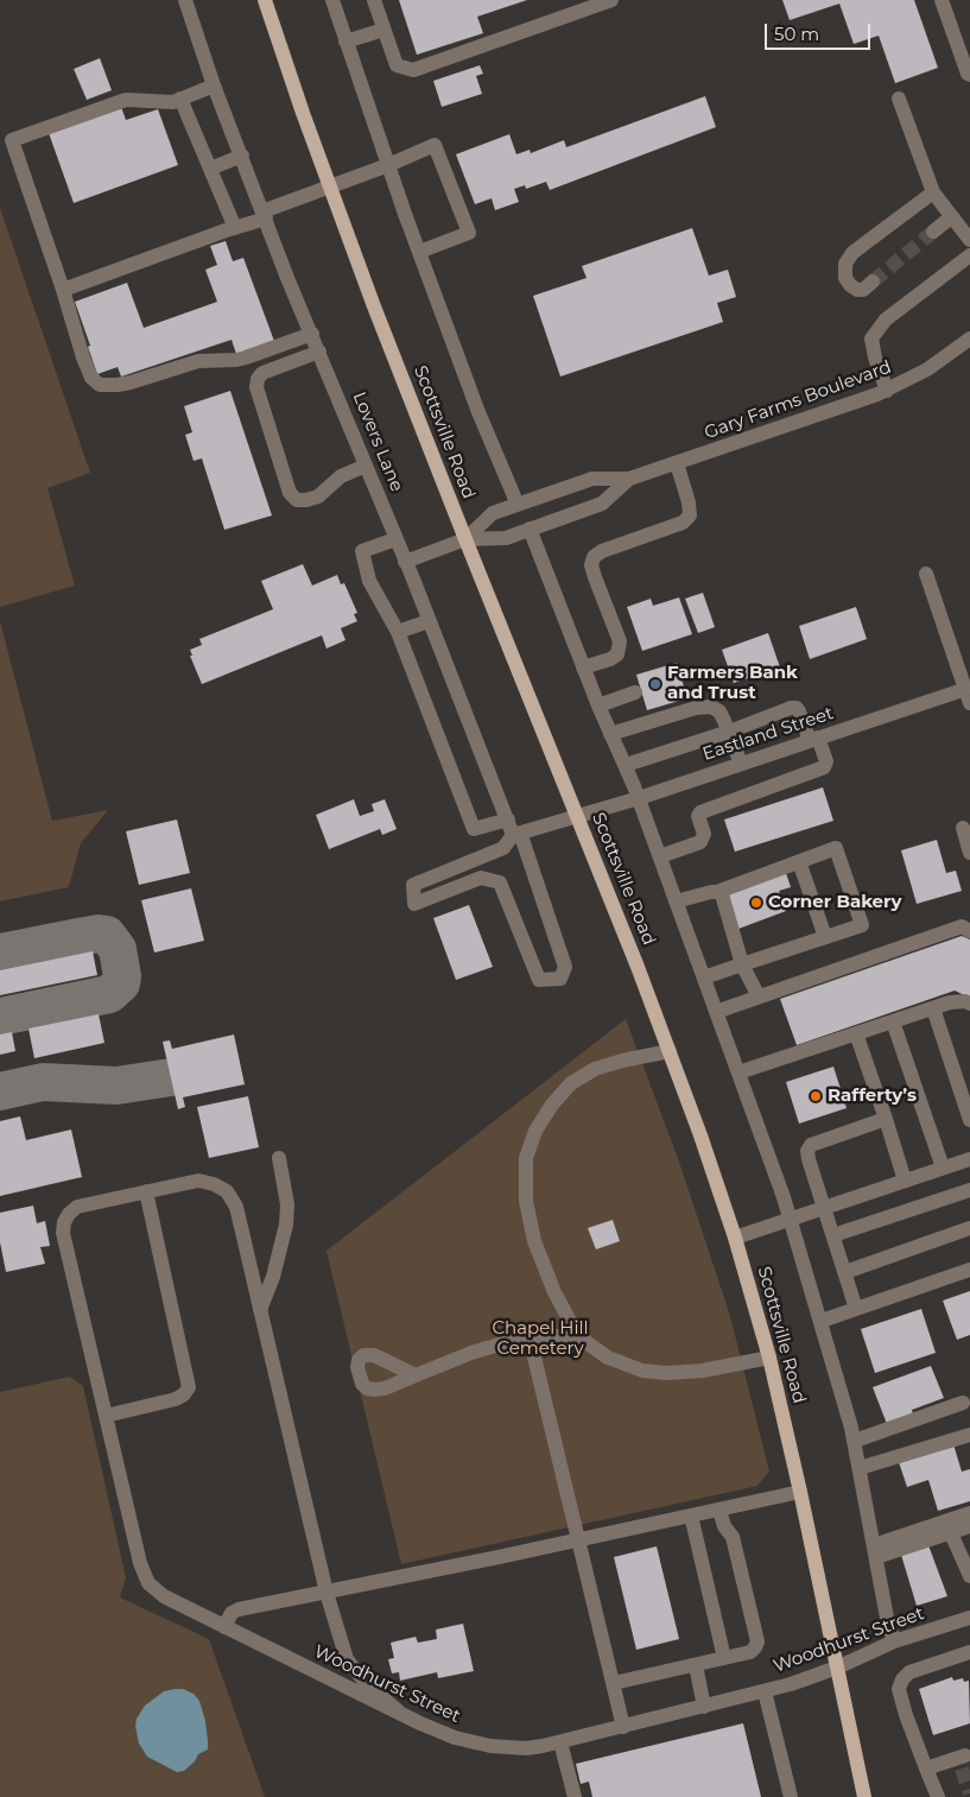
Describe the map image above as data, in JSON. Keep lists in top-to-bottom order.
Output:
{
  "streets": {
    "main road": ["Scottsville Road"],
    "street": [
      "Gary Farms Boulevard",
      "Lovers Lane",
      "Eastland Street",
      "Woodhurst Street"
    ]
  },
  "crossings": [
    ["Gary Farms Boulevard", "Scottsville Road"],
    ["Scottsville Road", "Eastland Street"],
    ["Scottsville Road", "Woodhurst Street"]
  ],
  "parks": ["Chapel Hill Cemetery"],
  "places": ["Farmers Bank and Trust", "Corner Bakery", "Rafferty’s"],
  "scale_bar": "50 m"
}
